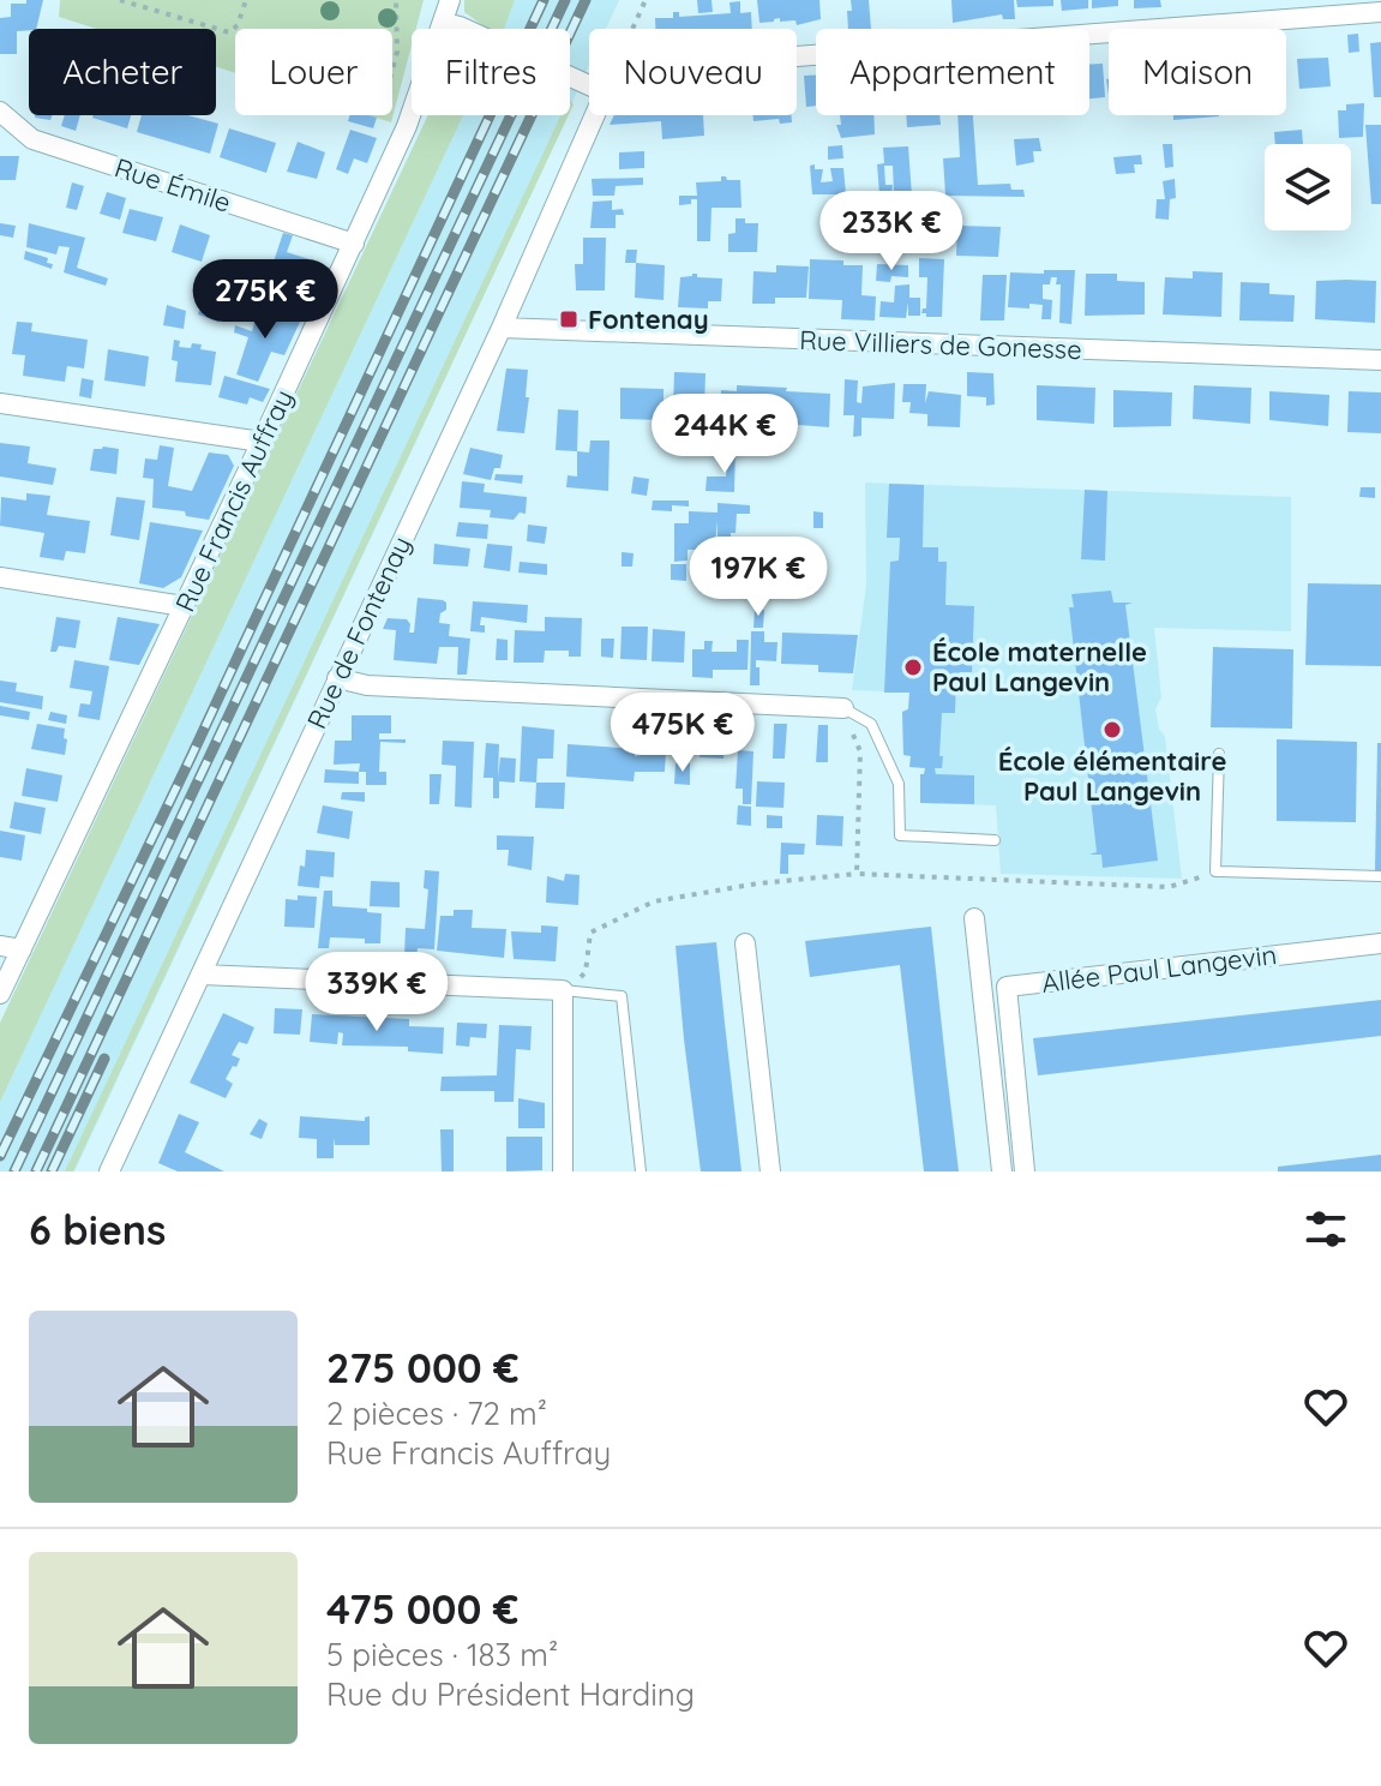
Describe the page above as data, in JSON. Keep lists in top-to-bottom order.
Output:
{
  "streets": {
    "street": [
      "Rue Émile",
      "Rue Villiers de Gonesse",
      "Rue Francis Auffray",
      "Rue de Fontenay",
      "Allée Paul Langevin"
    ]
  },
  "crossings": [
    ["Rue Émile", "Rue Francis Auffray"],
    ["Rue Villiers de Gonesse", "Rue de Fontenay"]
  ],
  "places": {
    "transit": ["Fontenay"],
    "other": ["École maternelle Paul Langevin", "École élémentaire Paul Langevin"]
  },
  "page": {
    "chip": [
      "Acheter",
      "Louer",
      "Filtres",
      "Nouveau",
      "Appartement",
      "Maison"
    ],
    "price": [
      "233K €",
      "275K €",
      "244K €",
      "197K €",
      "475K €",
      "339K €"
    ],
    "heading": "6 biens",
    "list": [
      {
        "name": "275 000 €",
        "note": "2 pièces · 72 m² · Rue Francis Auffray"
      },
      {
        "name": "475 000 €",
        "note": "5 pièces · 183 m² · Rue du Président Harding"
      }
    ]
  }
}
